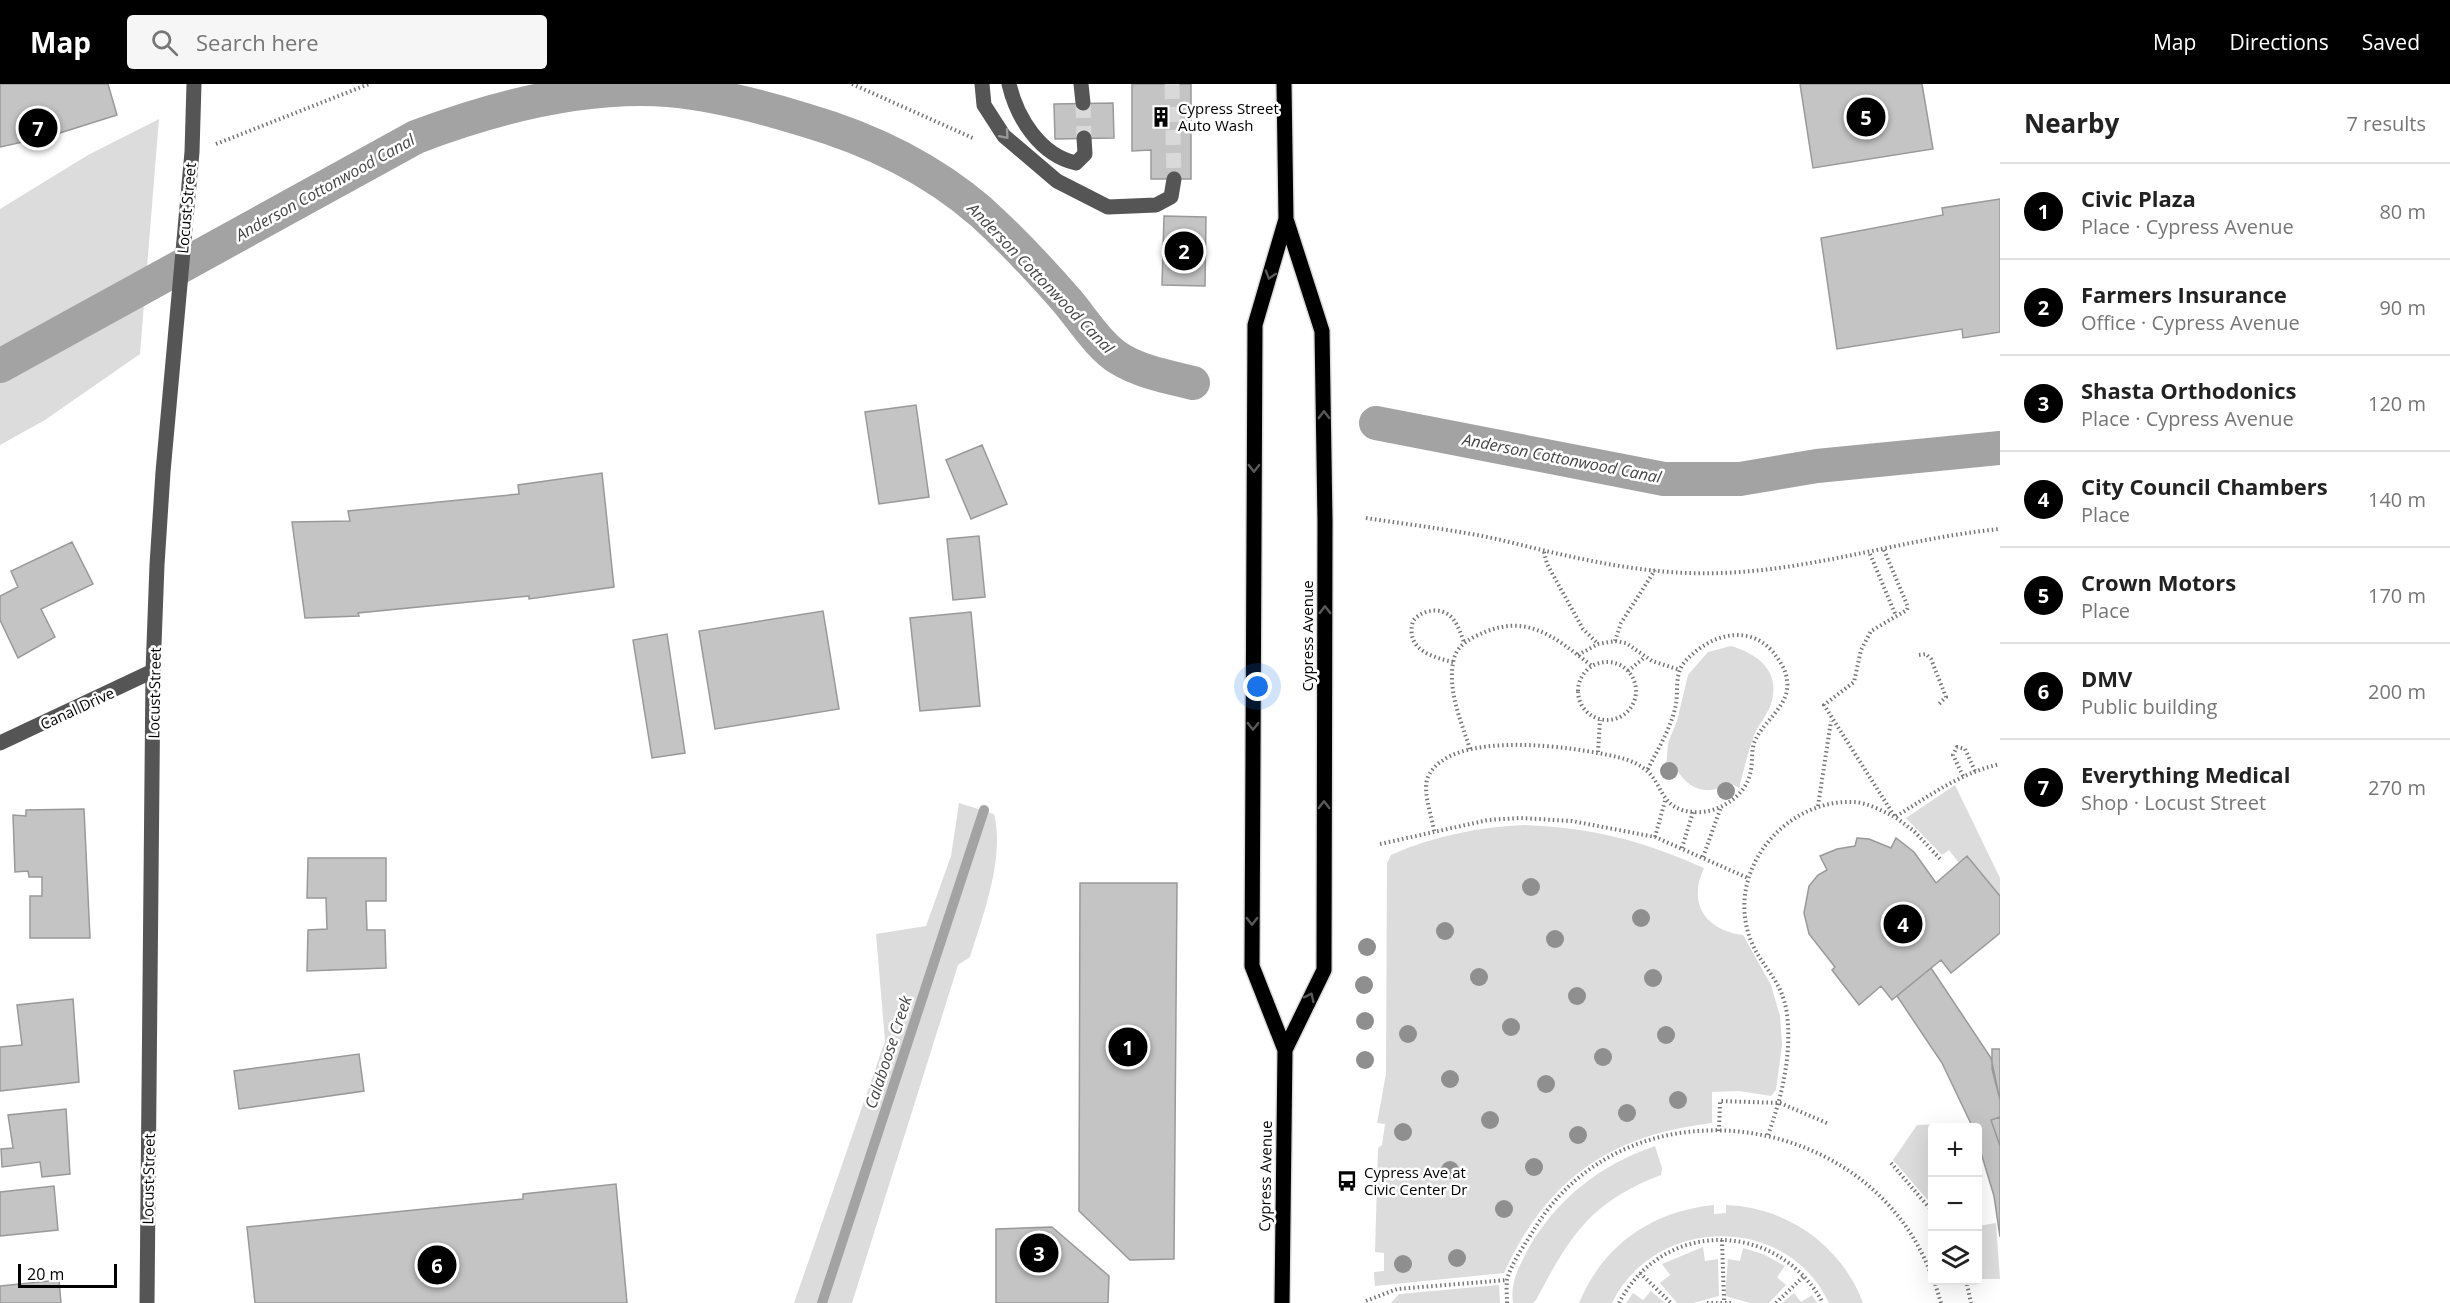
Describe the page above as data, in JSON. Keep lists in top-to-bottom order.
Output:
{
  "streets": {
    "main road": ["Cypress Avenue"],
    "street": ["Locust Street", "Canal Drive"]
  },
  "crossings": [
    ["Locust Street", "Canal Drive"]
  ],
  "water": ["Anderson Cottonwood Canal", "Calaboose Creek"],
  "places": {
    "building": ["Cypress Street Auto Wash"],
    "bus stop": ["Cypress Ave at Civic Center Dr"]
  },
  "scale_bar": "20 m",
  "page": {
    "header": "Map",
    "search": "Search here",
    "nav": ["Map", "Directions", "Saved"],
    "heading": ["Nearby", "7 results"],
    "pins": [
      "5",
      "7",
      "2",
      "4",
      "1",
      "3",
      "6"
    ],
    "list": [
      {
        "mark": "1",
        "name": "Civic Plaza",
        "note": "Place · Cypress Avenue",
        "value": "80 m"
      },
      {
        "mark": "2",
        "name": "Farmers Insurance",
        "note": "Office · Cypress Avenue",
        "value": "90 m"
      },
      {
        "mark": "3",
        "name": "Shasta Orthodonics",
        "note": "Place · Cypress Avenue",
        "value": "120 m"
      },
      {
        "mark": "4",
        "name": "City Council Chambers",
        "note": "Place",
        "value": "140 m"
      },
      {
        "mark": "5",
        "name": "Crown Motors",
        "note": "Place",
        "value": "170 m"
      },
      {
        "mark": "6",
        "name": "DMV",
        "note": "Public building",
        "value": "200 m"
      },
      {
        "mark": "7",
        "name": "Everything Medical",
        "note": "Shop · Locust Street",
        "value": "270 m"
      }
    ],
    "map_buttons": ["+", "−"],
    "scale": "20 m"
  }
}
